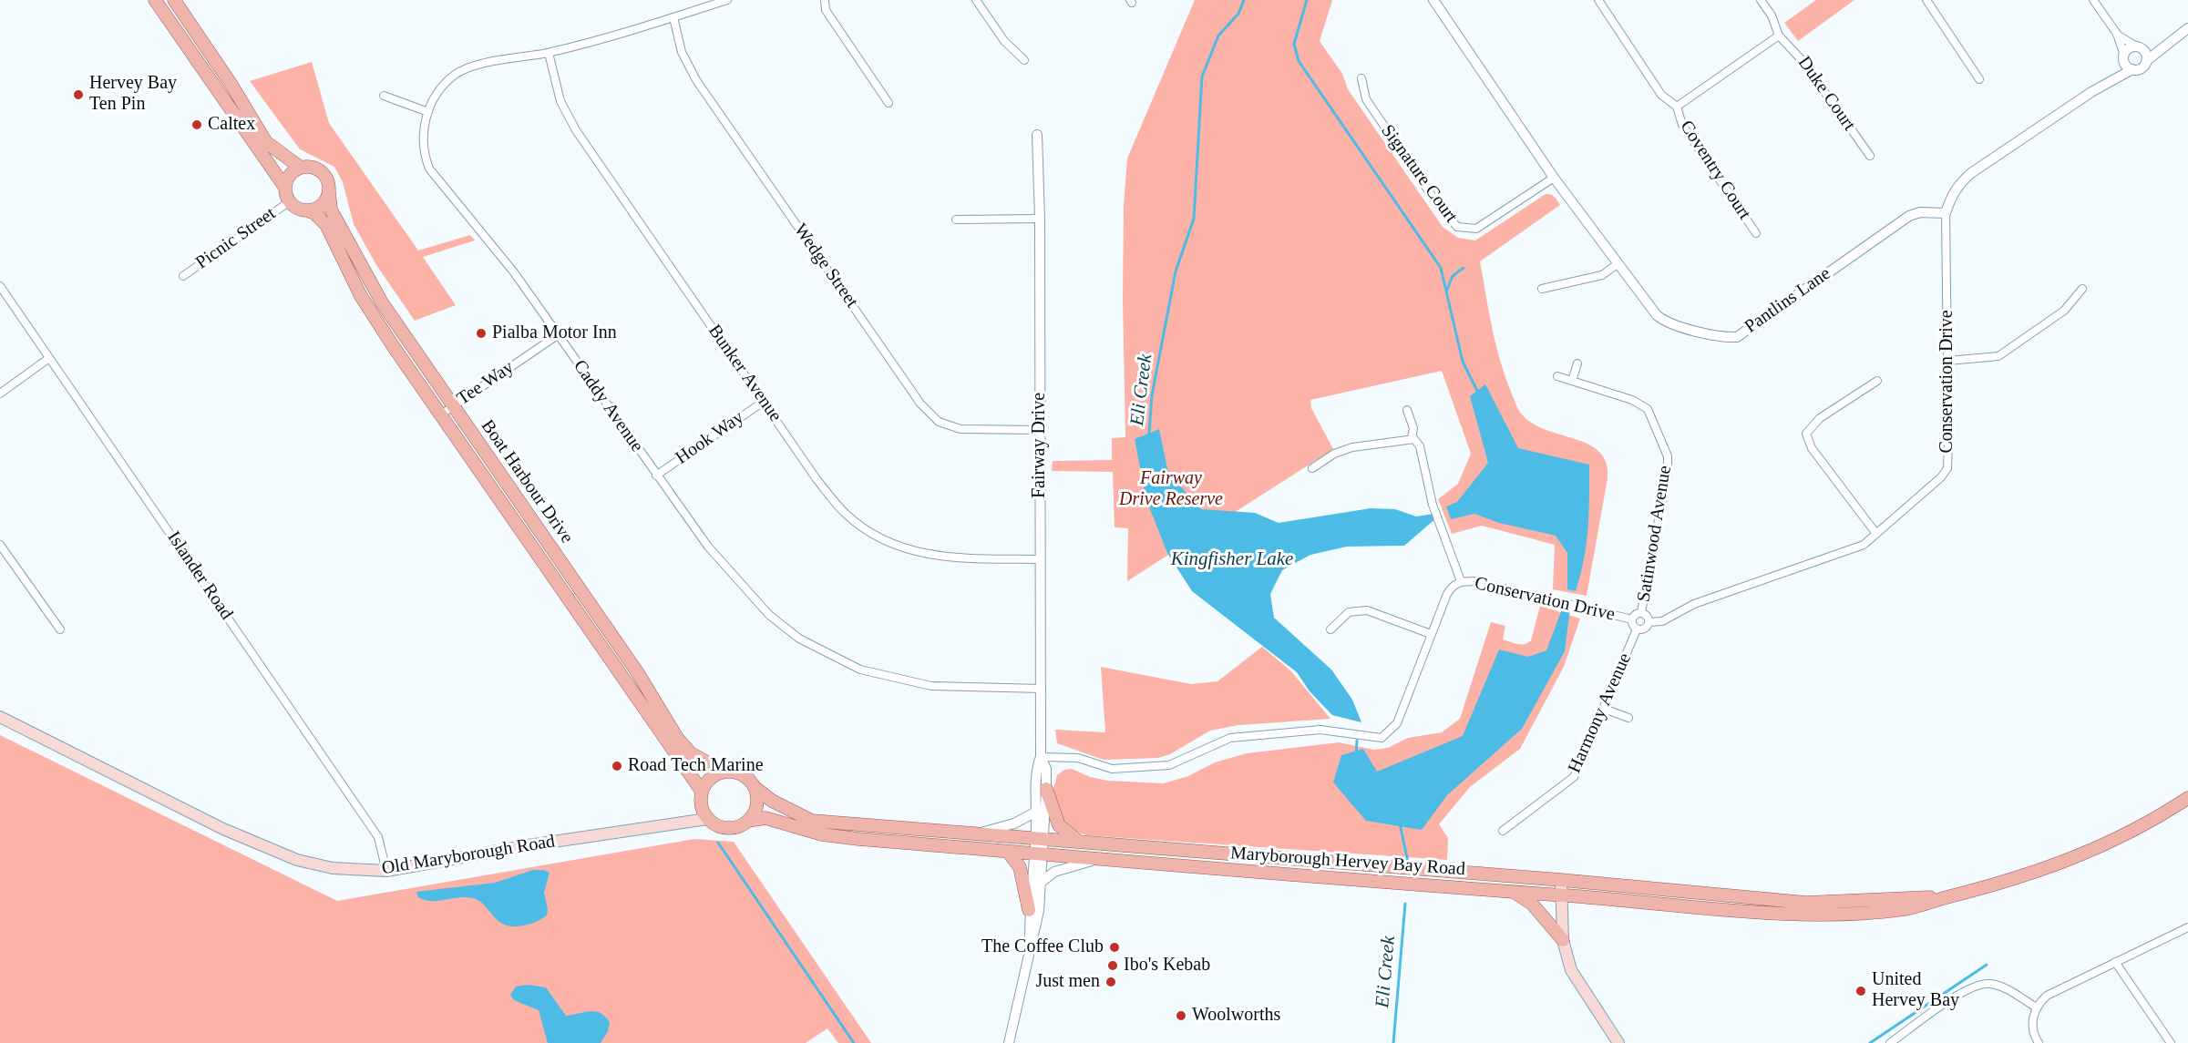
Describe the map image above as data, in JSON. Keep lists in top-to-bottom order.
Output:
{
  "streets": {
    "main road": ["Boat Harbour Drive", "Old Maryborough Road", "Maryborough Hervey Bay Road"],
    "street": [
      "Duke Court",
      "Coventry Court",
      "Signature Court",
      "Picnic Street",
      "Wedge Street",
      "Pantlins Lane",
      "Bunker Avenue",
      "Conservation Drive",
      "Tee Way",
      "Caddy Avenue",
      "Hook Way",
      "Fairway Drive",
      "Satinwood Avenue",
      "Islander Road",
      "Harmony Avenue"
    ]
  },
  "crossings": [
    ["Signature Court", "Pantlins Lane"],
    ["Picnic Street", "Boat Harbour Drive"],
    ["Wedge Street", "Caddy Avenue"],
    ["Wedge Street", "Fairway Drive"],
    ["Pantlins Lane", "Conservation Drive"],
    ["Bunker Avenue", "Caddy Avenue"],
    ["Bunker Avenue", "Hook Way"],
    ["Bunker Avenue", "Fairway Drive"],
    ["Conservation Drive", "Fairway Drive"],
    ["Conservation Drive", "Satinwood Avenue"],
    ["Conservation Drive", "Harmony Avenue"],
    ["Tee Way", "Caddy Avenue"],
    ["Tee Way", "Boat Harbour Drive"],
    ["Caddy Avenue", "Hook Way"],
    ["Caddy Avenue", "Fairway Drive"],
    ["Fairway Drive", "Maryborough Hervey Bay Road"],
    ["Boat Harbour Drive", "Old Maryborough Road"],
    ["Boat Harbour Drive", "Maryborough Hervey Bay Road"],
    ["Satinwood Avenue", "Harmony Avenue"],
    ["Islander Road", "Old Maryborough Road"],
    ["Old Maryborough Road", "Maryborough Hervey Bay Road"]
  ],
  "water": ["Eli Creek", "Kingfisher Lake"],
  "parks": ["Fairway Drive Reserve"],
  "places": [
    "Hervey Bay Ten Pin",
    "Caltex",
    "Pialba Motor Inn",
    "Road Tech Marine",
    "The Coffee Club",
    "Ibo's Kebab",
    "Just men",
    "United Hervey Bay",
    "Woolworths"
  ]
}
